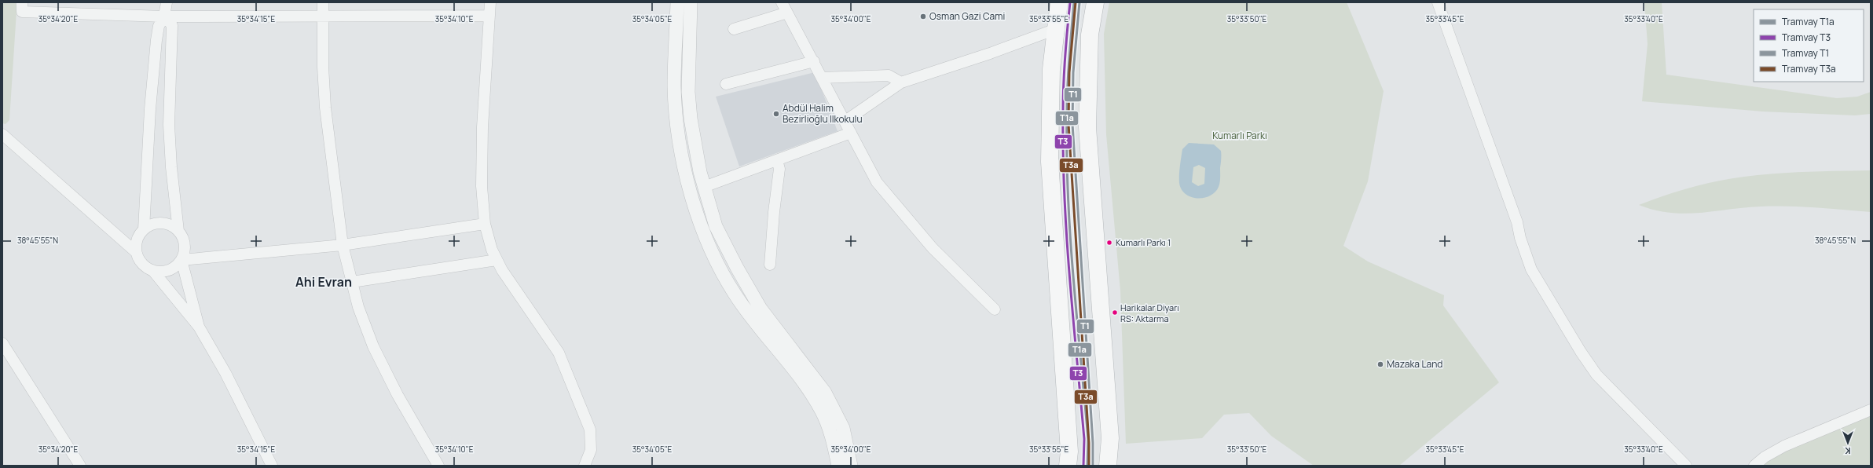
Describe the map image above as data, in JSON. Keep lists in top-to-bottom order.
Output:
{
  "districts": ["Ahi Evran"],
  "parks": ["Kumarlı Parkı"],
  "places": [
    "Osman Gazi Cami",
    "Abdül Halim Bezirlioğlu Ilkokulu",
    "Kumarlı Parkı 1",
    "Harikalar Diyarı RS: Aktarma",
    "Mazaka Land"
  ],
  "lines": [
    "tram line T1a",
    "tram line T3",
    "tram line T1",
    "tram line T3a"
  ],
  "legend": [
    "Tramvay T1a",
    "Tramvay T3",
    "Tramvay T1",
    "Tramvay T3a"
  ],
  "north": "bottom",
  "coordinates": [
    "35°34'20\"E",
    "35°34'15\"E",
    "35°34'10\"E",
    "35°34'05\"E",
    "35°34'00\"E",
    "35°33'55\"E",
    "35°33'50\"E",
    "35°33'45\"E",
    "35°33'40\"E",
    "38°45'55\"N"
  ]
}
